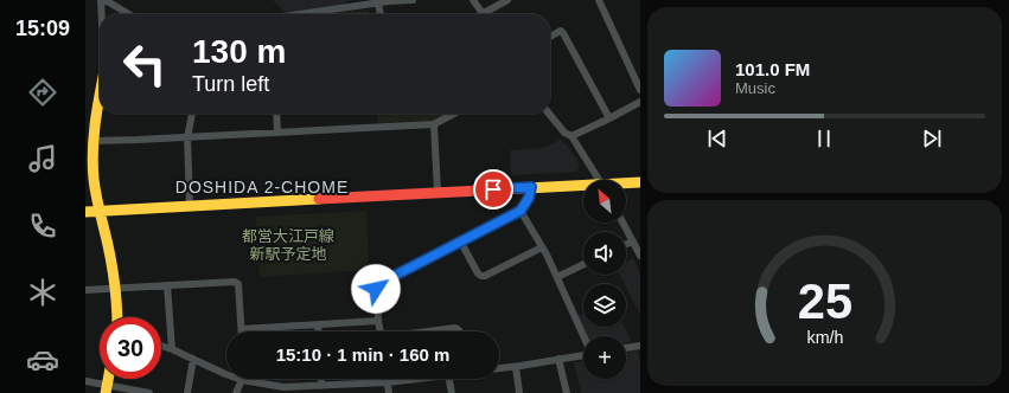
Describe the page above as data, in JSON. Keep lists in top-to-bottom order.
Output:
{
  "districts": ["DOSHIDA 2-CHOME"],
  "parks": ["都営大江戸線 新駅予定地"],
  "north": "top left",
  "page": {
    "tabs": "15:09",
    "turn": ["130 m", "Turn left"],
    "song": ["101.0 FM", "Music"],
    "map_buttons": "+",
    "limit": "30",
    "trip": "15:10 · 1 min · 160 m",
    "gauge": ["25", "km/h"]
  }
}
